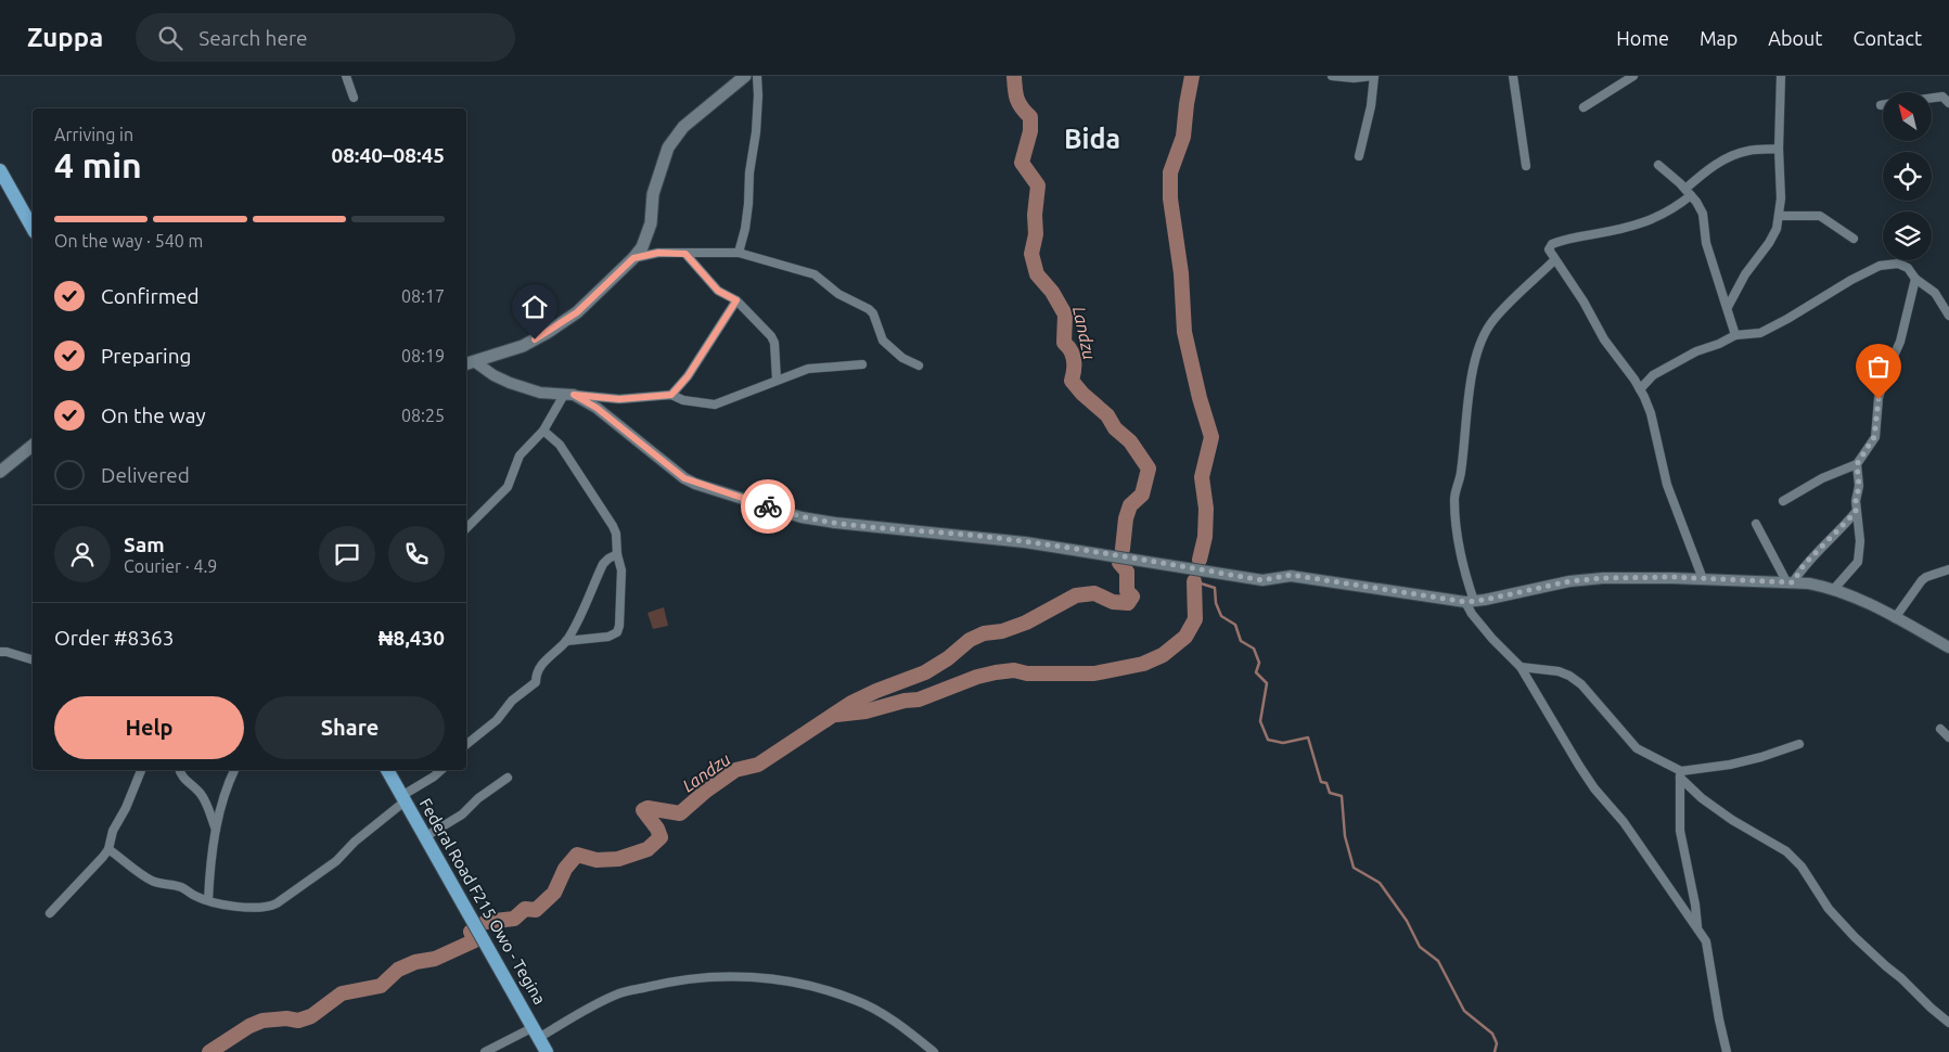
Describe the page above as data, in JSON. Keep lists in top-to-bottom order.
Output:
{
  "streets": {
    "main road": ["Federal Road F215 Owo - Tegina"]
  },
  "districts": ["Bida"],
  "water": ["Landzu"],
  "north": "top left",
  "page": {
    "header": "Zuppa",
    "search": "Search here",
    "nav": [
      "Home",
      "Map",
      "About",
      "Contact"
    ],
    "heading": ["4 min", "Arriving in", "08:40–08:45"],
    "panel": [
      "Sam",
      "Courier · 4.9",
      "Order #8363",
      "₦8,430"
    ],
    "bar": "On the way · 540 m",
    "list": [
      ["Confirmed", "08:17"],
      ["Preparing", "08:19"],
      ["On the way", "08:25"],
      "Delivered"
    ],
    "buttons": ["Help", "Share"]
  }
}
